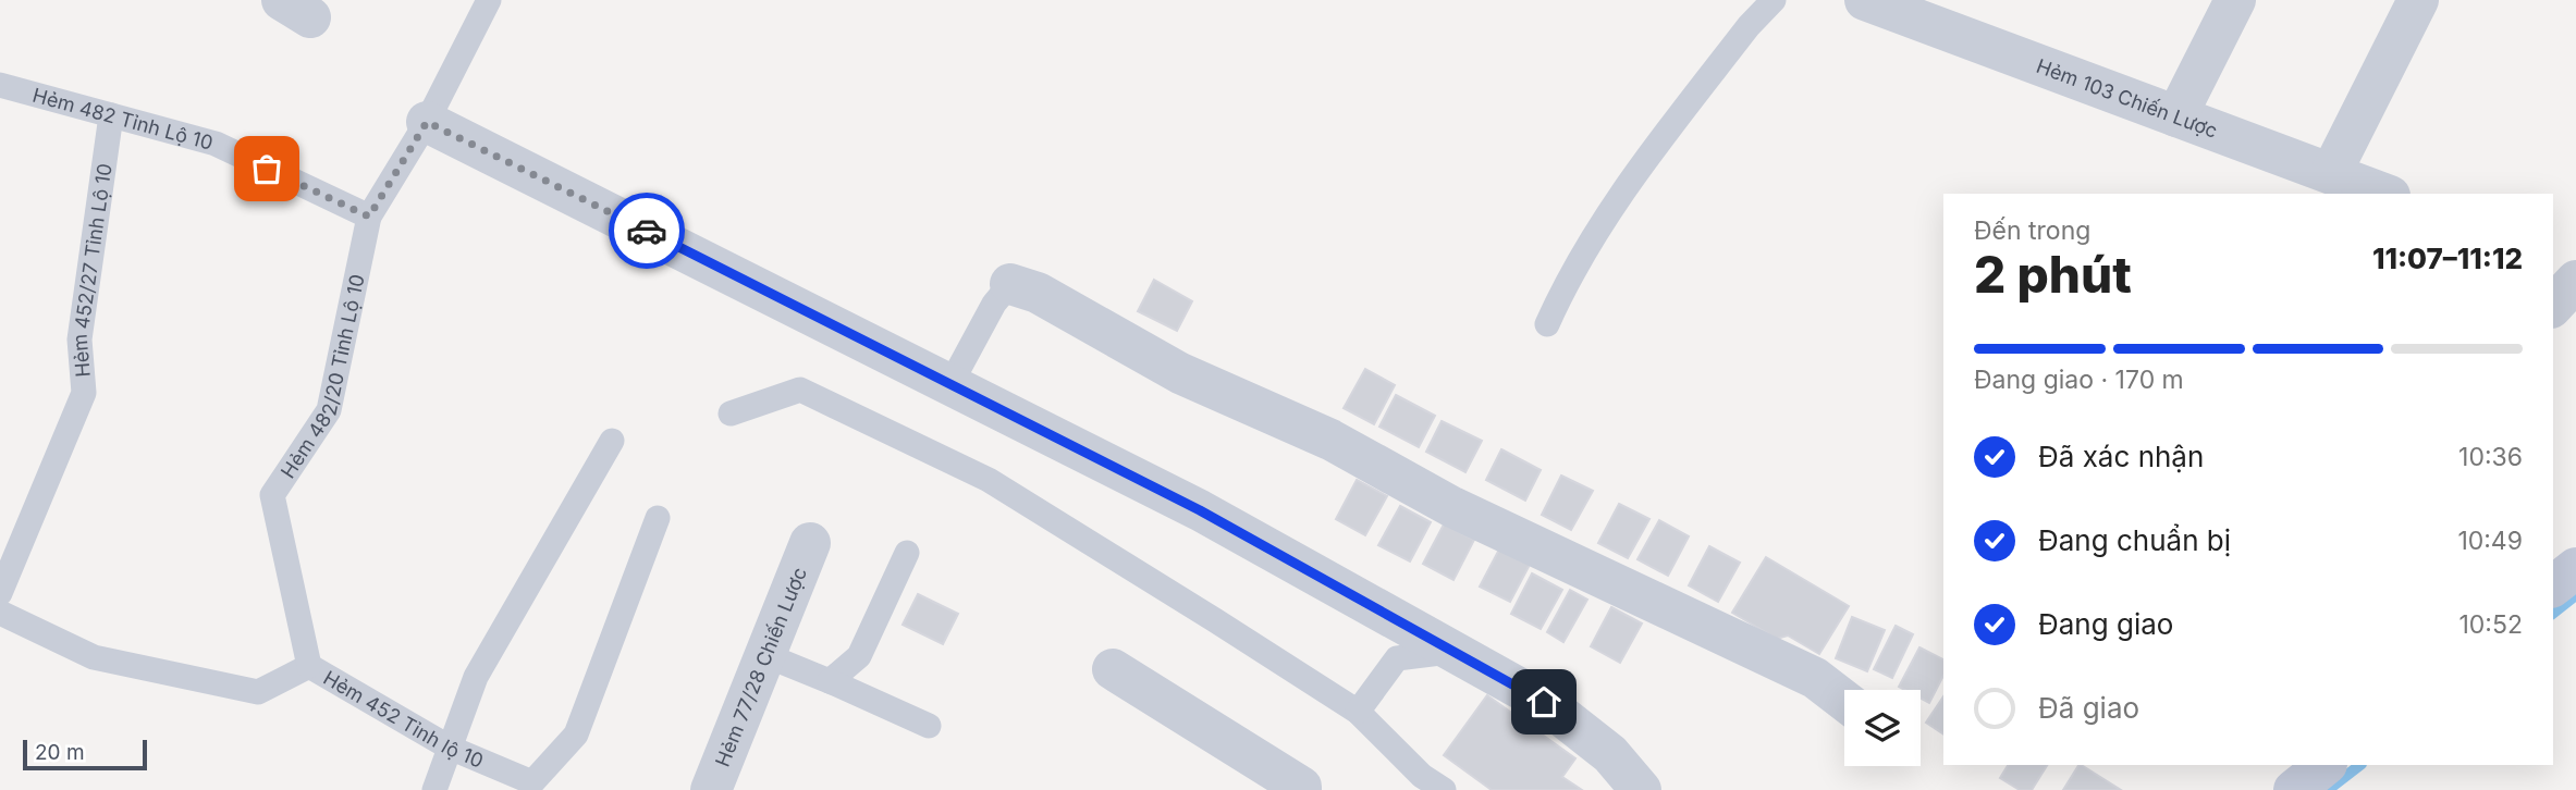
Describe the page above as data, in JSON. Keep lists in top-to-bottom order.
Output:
{
  "streets": {
    "street": ["Hẻm 103 Chiến Lược", "Hẻm 77/28 Chiến Lược"],
    "lane": [
      "Hẻm 482 Tỉnh Lộ 10",
      "Hẻm 452/27 Tỉnh Lộ 10",
      "Hẻm 482/20 Tỉnh Lộ 10",
      "Hẻm 452 Tỉnh lộ 10"
    ]
  },
  "crossings": [
    ["Hẻm 482 Tỉnh Lộ 10", "Hẻm 452/27 Tỉnh Lộ 10"],
    ["Hẻm 482 Tỉnh Lộ 10", "Hẻm 482/20 Tỉnh Lộ 10"],
    ["Hẻm 482/20 Tỉnh Lộ 10", "Hẻm 452 Tỉnh lộ 10"]
  ],
  "scale_bar": "20 m",
  "page": {
    "heading": ["2 phút", "Đến trong", "11:07–11:12"],
    "bar": "Đang giao · 170 m",
    "list": [
      ["Đã xác nhận", "10:36"],
      ["Đang chuẩn bị", "10:49"],
      ["Đang giao", "10:52"],
      "Đã giao"
    ],
    "scale": "20 m"
  }
}
